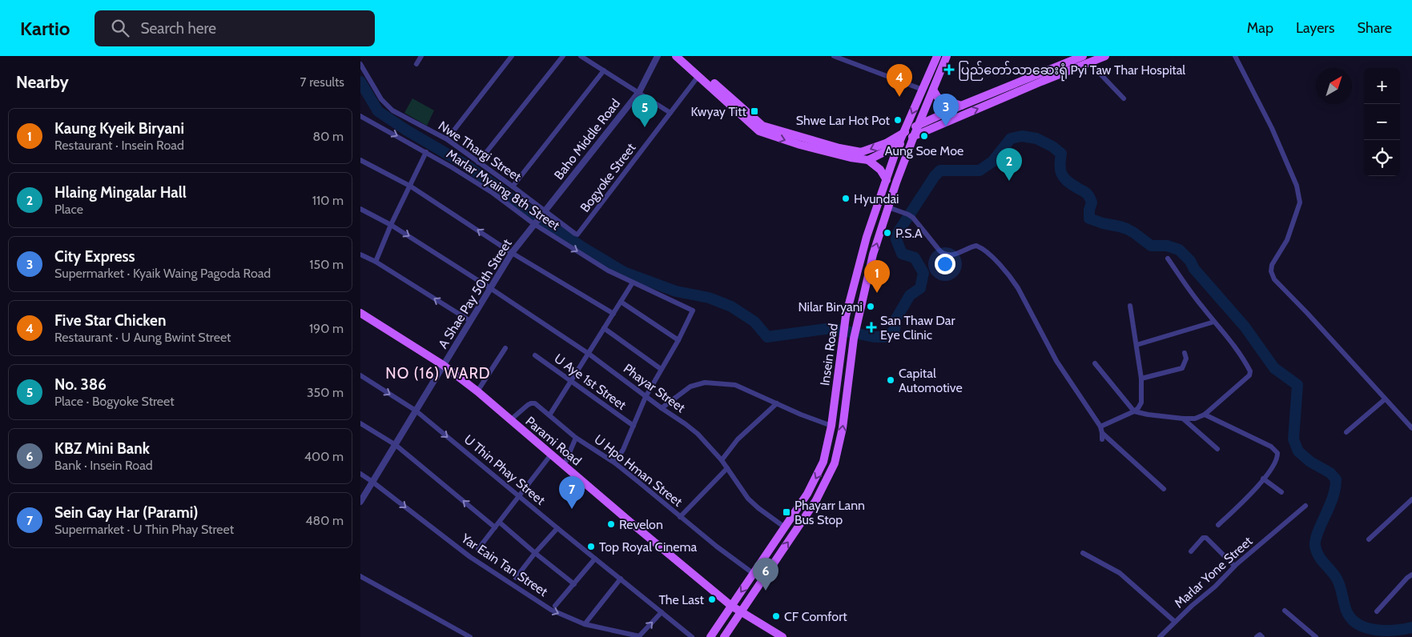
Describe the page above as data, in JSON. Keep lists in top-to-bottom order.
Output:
{
  "streets": {
    "main road": ["Insein Road", "Parami Road"],
    "street": [
      "Baho Middle Road",
      "Nwe Thargi Street",
      "Bogyoke Street",
      "Marlar Myaing 8th Street",
      "A Shae Pay 50th Street",
      "U Aye 1st Street",
      "Phayar Street",
      "U Thin Phay Street",
      "U Hpo Hman Street",
      "Yar Eain Tan Street",
      "Marlar Yone Street"
    ]
  },
  "crossings": [
    ["Baho Middle Road", "Nwe Thargi Street"],
    ["Baho Middle Road", "Marlar Myaing 8th Street"],
    ["Baho Middle Road", "A Shae Pay 50th Street"],
    ["Nwe Thargi Street", "Bogyoke Street"],
    ["Marlar Myaing 8th Street", "A Shae Pay 50th Street"],
    ["A Shae Pay 50th Street", "Phayar Street"],
    ["A Shae Pay 50th Street", "Parami Road"],
    ["A Shae Pay 50th Street", "U Thin Phay Street"],
    ["A Shae Pay 50th Street", "Yar Eain Tan Street"],
    ["Insein Road", "Phayar Street"],
    ["Insein Road", "Parami Road"],
    ["Insein Road", "U Hpo Hman Street"],
    ["Parami Road", "U Hpo Hman Street"]
  ],
  "districts": ["NO (16) WARD"],
  "places": {
    "health": ["ပြည်တော်သာဆေးရုံ Pyi Taw Thar Hospital", "San Thaw Dar Eye Clinic"],
    "transit": ["Kwyay Titt", "Phayarr Lann Bus Stop"],
    "other": [
      "Shwe Lar Hot Pot",
      "Aung Soe Moe",
      "Hyundai",
      "P.S.A",
      "Nilar Biryani",
      "Capital Automotive",
      "Revelon",
      "Top Royal Cinema",
      "The Last",
      "CF Comfort"
    ]
  },
  "north": "top right",
  "page": {
    "header": "Kartio",
    "search": "Search here",
    "nav": ["Map", "Layers", "Share"],
    "heading": ["Nearby", "7 results"],
    "pins": [
      "4",
      "3",
      "5",
      "2",
      "1",
      "7",
      "6"
    ],
    "map_buttons": ["+", "−"],
    "list": [
      {
        "mark": "1",
        "name": "Kaung Kyeik Biryani",
        "note": "Restaurant · Insein Road",
        "value": "80 m"
      },
      {
        "mark": "2",
        "name": "Hlaing Mingalar Hall",
        "note": "Place",
        "value": "110 m"
      },
      {
        "mark": "3",
        "name": "City Express",
        "note": "Supermarket · Kyaik Waing Pagoda Road",
        "value": "150 m"
      },
      {
        "mark": "4",
        "name": "Five Star Chicken",
        "note": "Restaurant · U Aung Bwint Street",
        "value": "190 m"
      },
      {
        "mark": "5",
        "name": "No. 386",
        "note": "Place · Bogyoke Street",
        "value": "350 m"
      },
      {
        "mark": "6",
        "name": "KBZ Mini Bank",
        "note": "Bank · Insein Road",
        "value": "400 m"
      },
      {
        "mark": "7",
        "name": "Sein Gay Har (Parami)",
        "note": "Supermarket · U Thin Phay Street",
        "value": "480 m"
      }
    ]
  }
}
